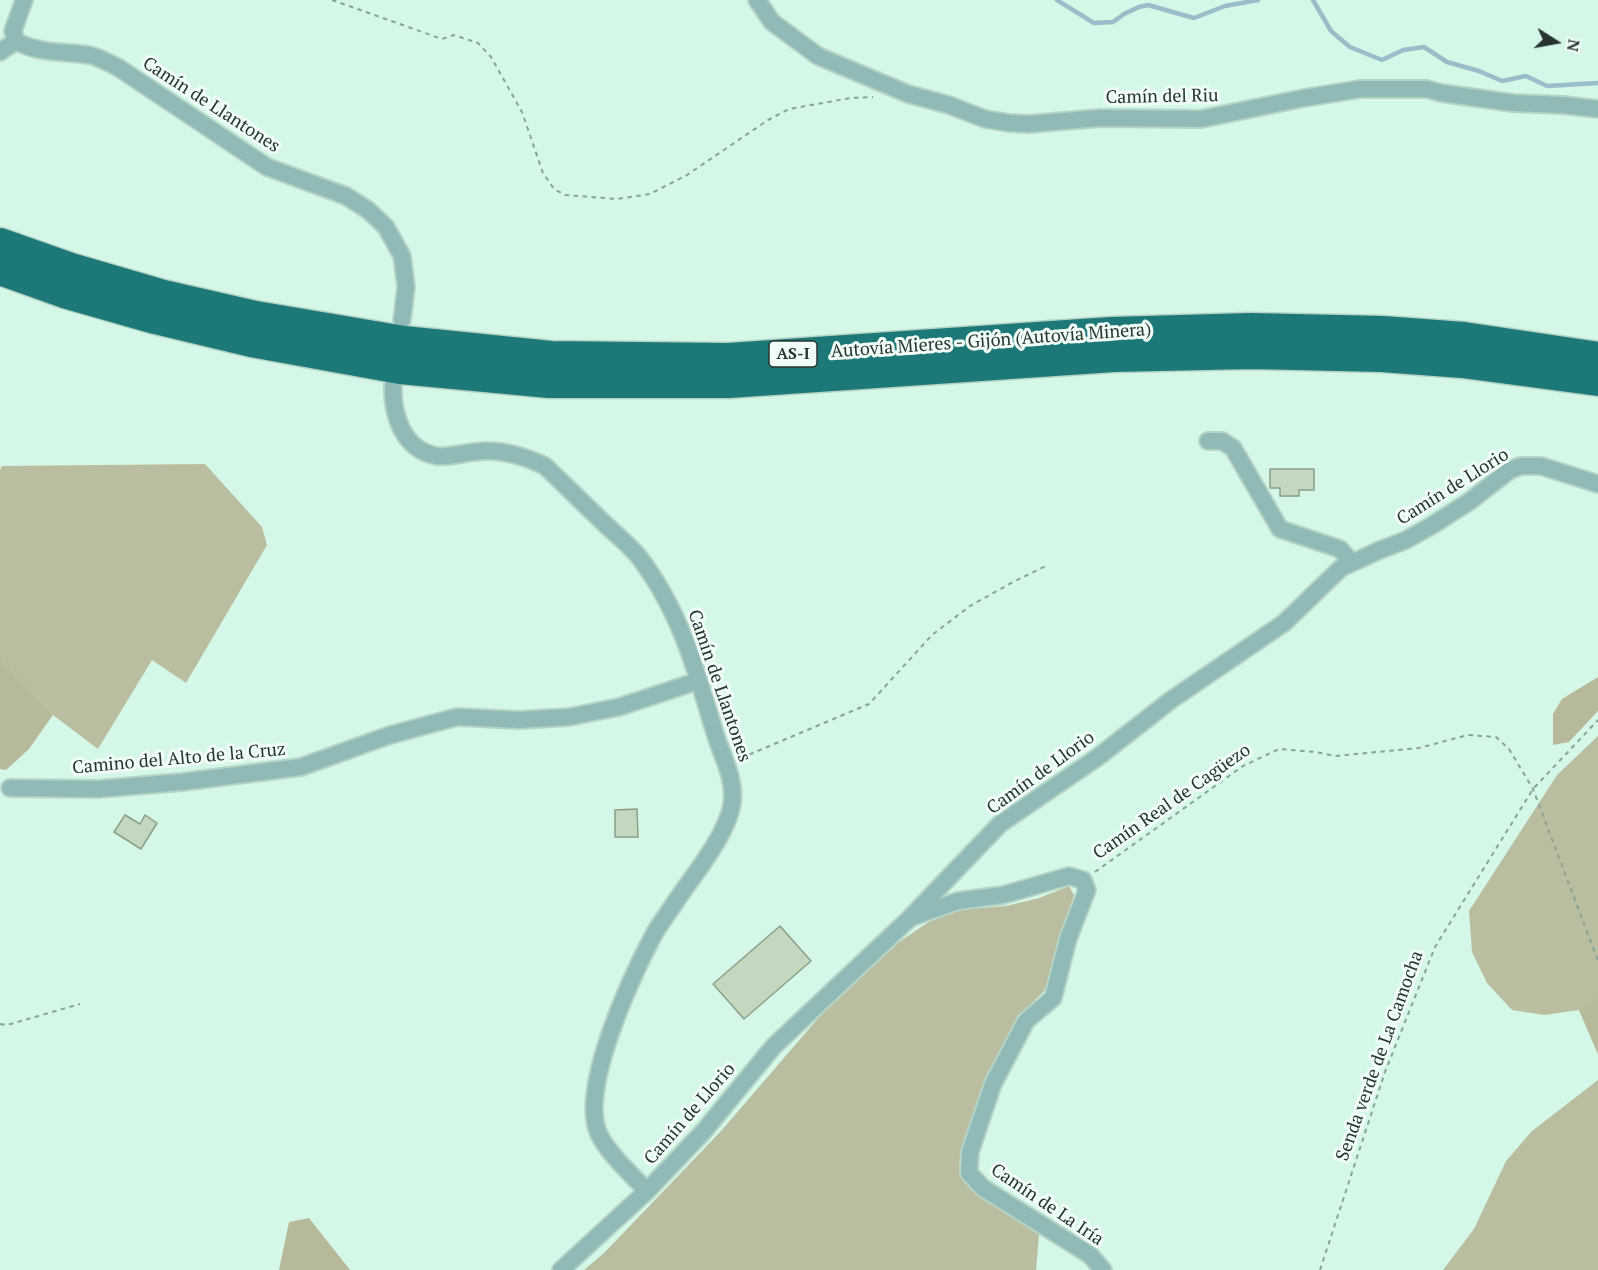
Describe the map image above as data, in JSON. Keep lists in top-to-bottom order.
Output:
{
  "streets": {
    "highway": ["Autovía Mieres - Gijón (Autovía Minera)", "AS-I"],
    "street": [
      "Camín del Riu",
      "Camín de Llantones",
      "Camín de Llorio",
      "Camino del Alto de la Cruz",
      "Camín de La Iría"
    ],
    "path": ["Camín Real de Cagüezo", "Senda verde de La Camocha"]
  },
  "crossings": [
    ["Camín de Llantones", "Camín de Llorio"],
    ["Camín de Llantones", "Camino del Alto de la Cruz"],
    ["Camín Real de Cagüezo", "Senda verde de La Camocha"],
    ["Camín Real de Cagüezo", "Camín de La Iría"]
  ],
  "north": "right"
}
